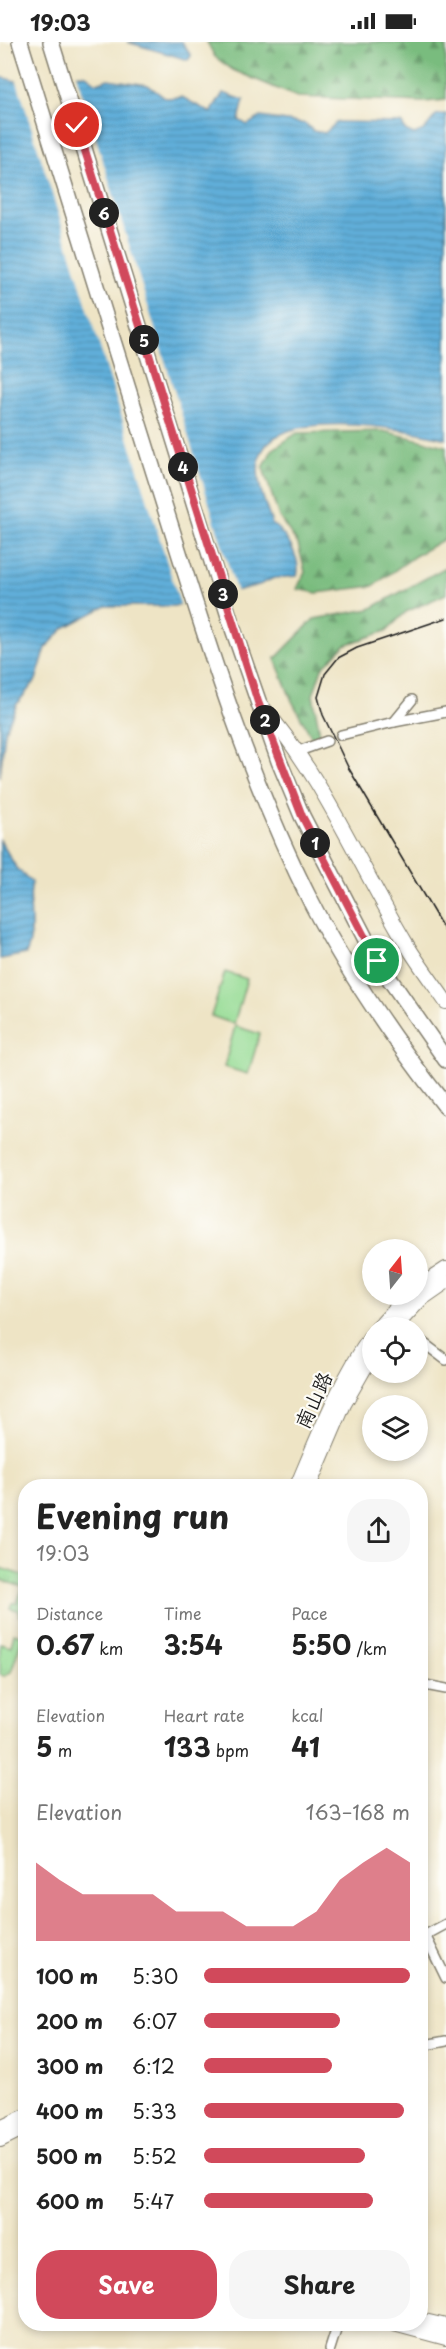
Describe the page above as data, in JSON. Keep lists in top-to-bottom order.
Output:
{
  "streets": {
    "main road": ["南山路"]
  },
  "north": "top",
  "page": {
    "status": "19:03",
    "pins": [
      "6",
      "5",
      "4",
      "3",
      "2",
      "1"
    ],
    "heading": ["Evening run", "19:03"],
    "stats": [
      ["Distance", "0.67 km"],
      ["Time", "3:54"],
      ["Pace", "5:50 /km"],
      ["Elevation", "5 m"],
      ["Heart rate", "133 bpm"],
      ["kcal", "41"]
    ],
    "chart": ["Elevation", "163–168 m"],
    "list": [
      {
        "name": "100 m",
        "note": "5:30"
      },
      {
        "name": "200 m",
        "note": "6:07"
      },
      {
        "name": "300 m",
        "note": "6:12"
      },
      {
        "name": "400 m",
        "note": "5:33"
      },
      {
        "name": "500 m",
        "note": "5:52"
      },
      {
        "name": "600 m",
        "note": "5:47"
      }
    ],
    "buttons": ["Save", "Share"]
  }
}
